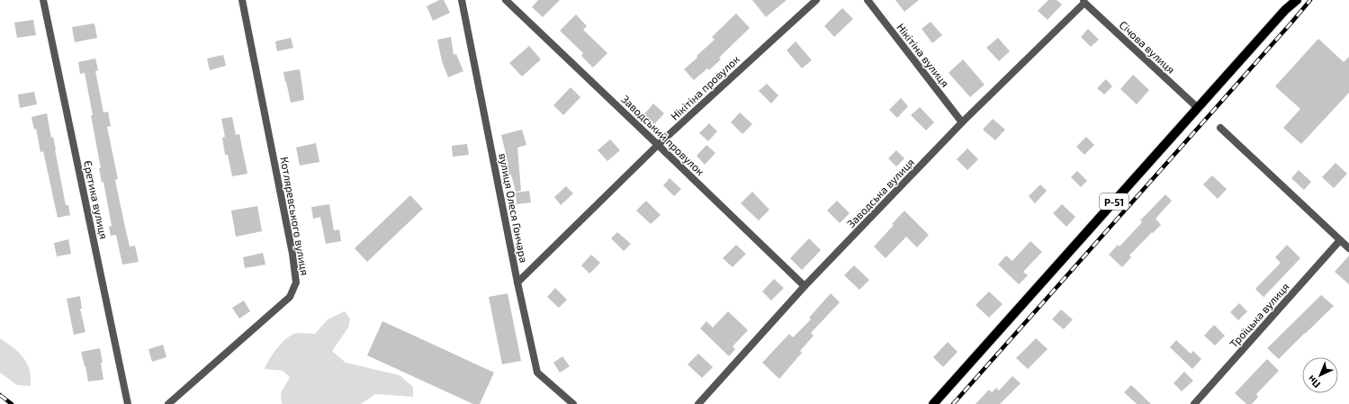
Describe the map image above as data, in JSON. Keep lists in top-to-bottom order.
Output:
{
  "streets": {
    "main road": ["Р-51"],
    "street": [
      "Січова вулиця",
      "Нікітіна вулиця",
      "Нікітіна провулок",
      "Заводський провулок",
      "Заводська вулиця",
      "Єретика вулиця",
      "вулиця Олеся Гончара",
      "Котляревського вулиця",
      "Троїцька вулиця"
    ]
  },
  "crossings": [
    ["Січова вулиця", "Заводська вулиця"],
    ["Січова вулиця", "Р-51"],
    ["Нікітіна вулиця", "Заводська вулиця"],
    ["Нікітіна провулок", "Заводський провулок"],
    ["Нікітіна провулок", "вулиця Олеся Гончара"],
    ["Заводський провулок", "Заводська вулиця"]
  ],
  "north": "bottom left"
}
